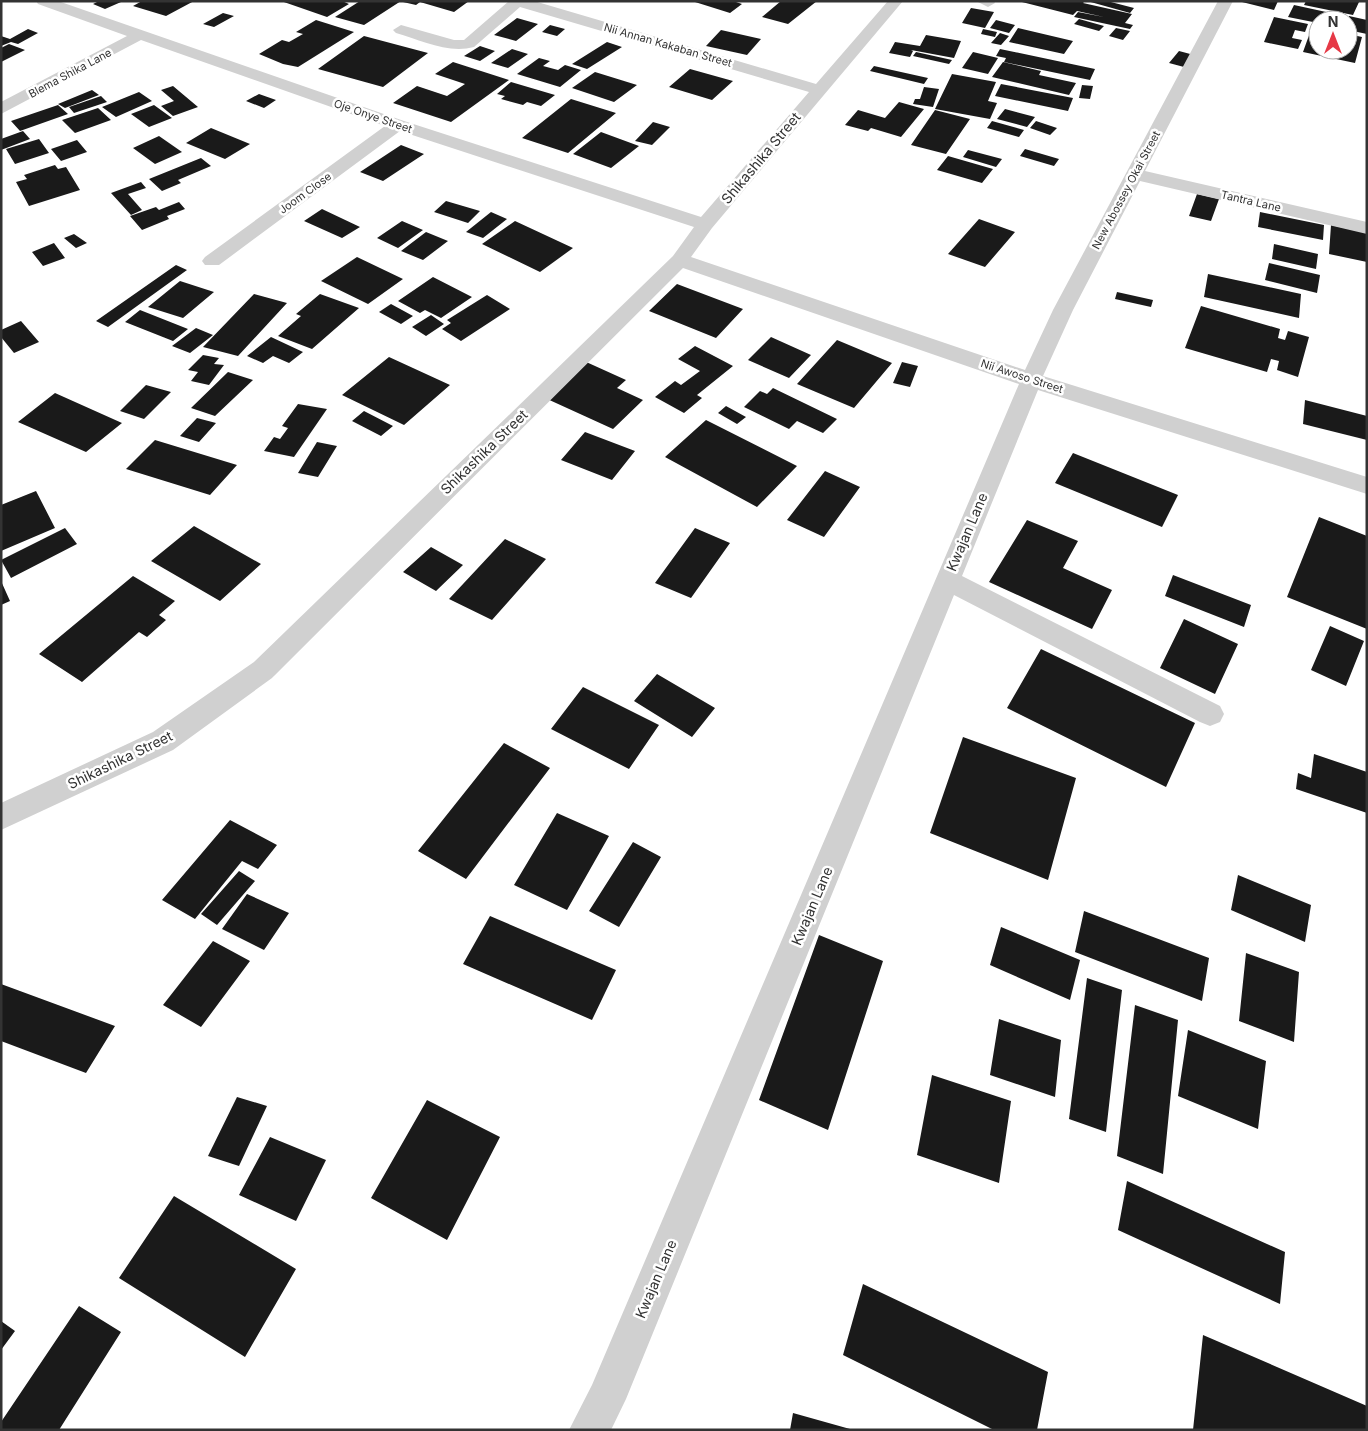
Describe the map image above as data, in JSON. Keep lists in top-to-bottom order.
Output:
{
  "streets": {
    "street": [
      "Nii Annan Kakaban Street",
      "Blema Shika Lane",
      "Oje Onye Street",
      "Shikashika Street",
      "New Abossey Okai Street",
      "Joom Close",
      "Tantra Lane",
      "Nii Awoso Street",
      "Kwajan Lane"
    ]
  },
  "crossings": [
    ["Nii Annan Kakaban Street", "Shikashika Street"],
    ["Blema Shika Lane", "Oje Onye Street"],
    ["Oje Onye Street", "Shikashika Street"],
    ["Oje Onye Street", "Joom Close"],
    ["Shikashika Street", "Nii Awoso Street"],
    ["New Abossey Okai Street", "Tantra Lane"],
    ["New Abossey Okai Street", "Nii Awoso Street"],
    ["New Abossey Okai Street", "Kwajan Lane"],
    ["Nii Awoso Street", "Kwajan Lane"]
  ],
  "north": "top"
}
